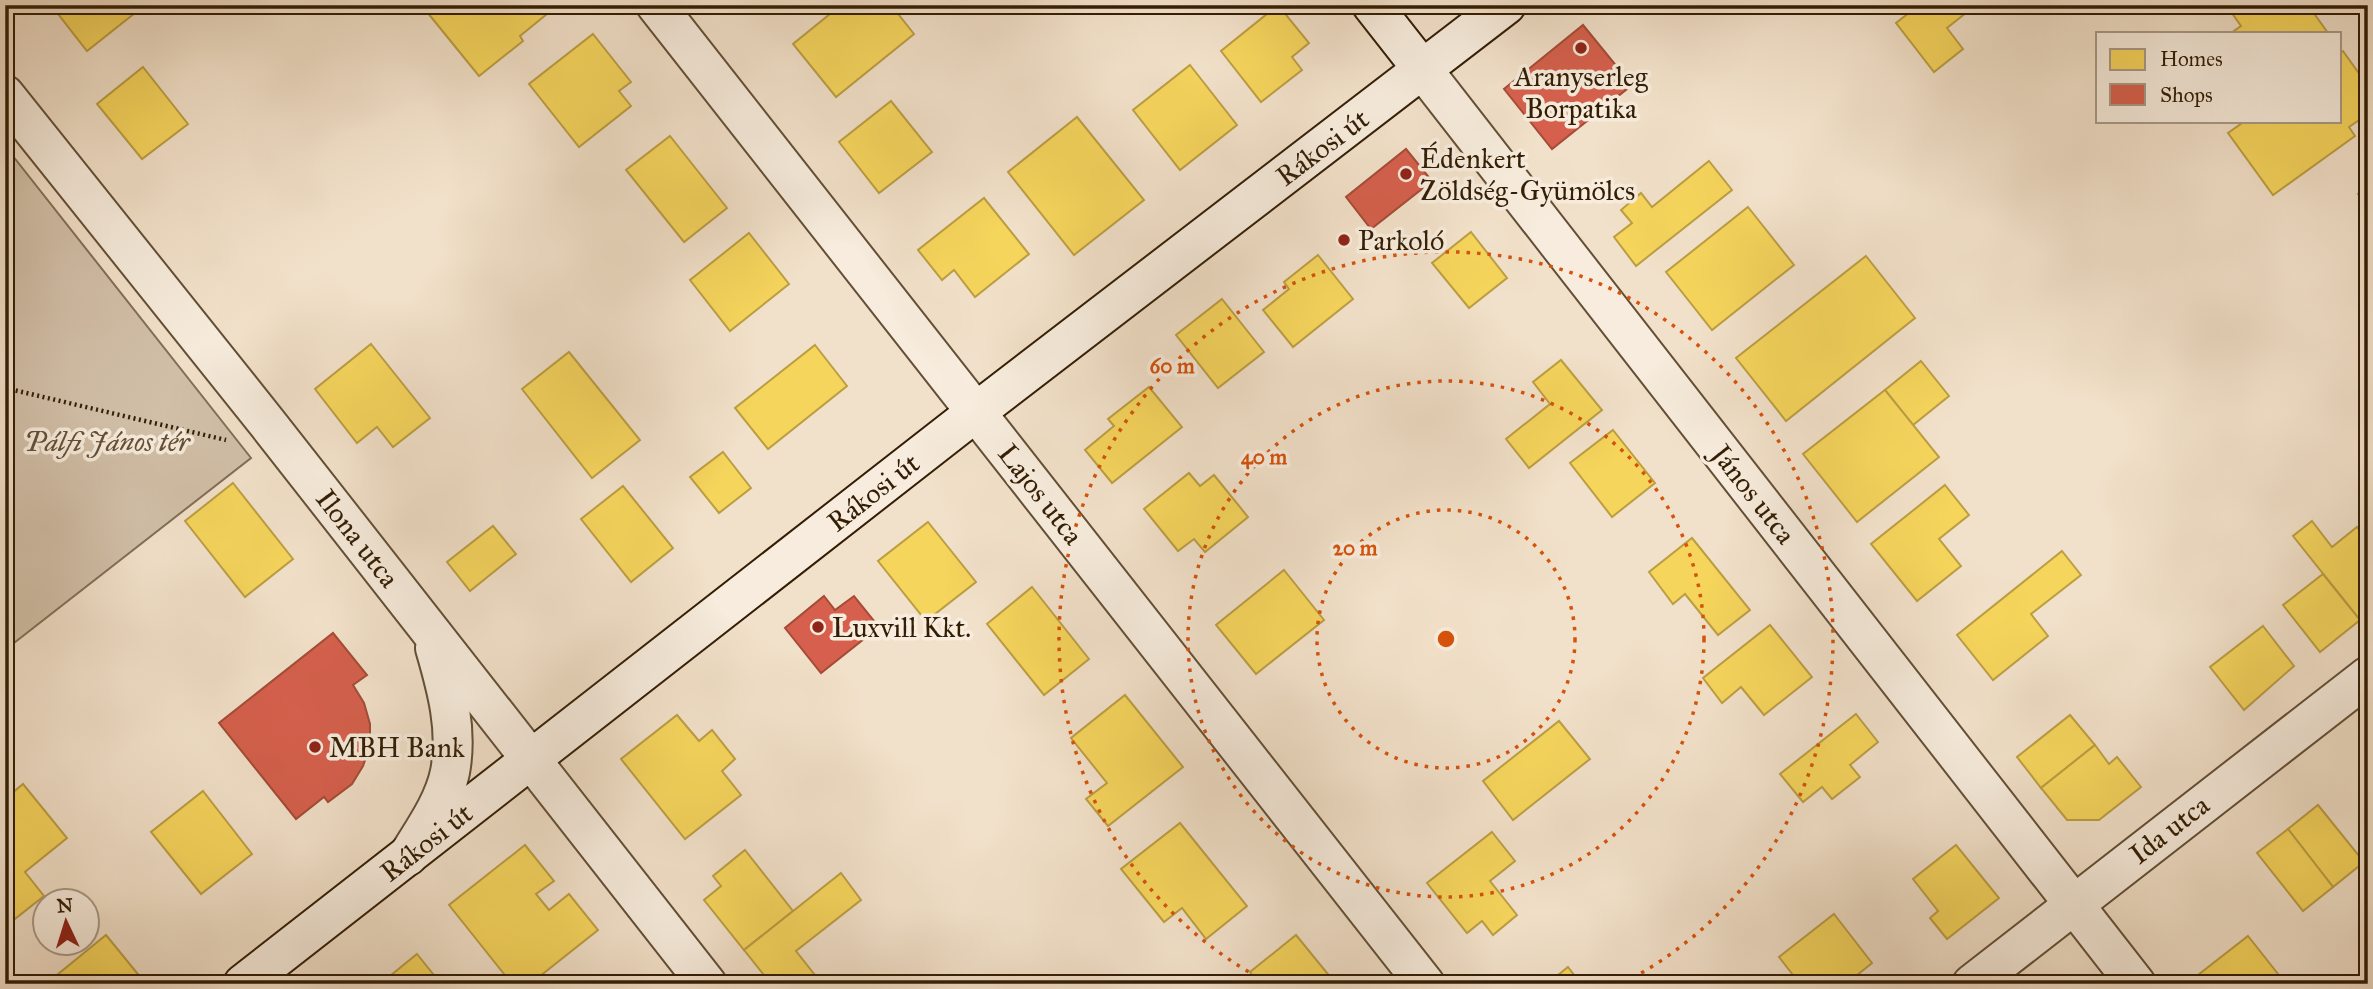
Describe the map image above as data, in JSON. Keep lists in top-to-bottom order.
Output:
{
  "streets": {
    "street": [
      "Rákosi út",
      "Lajos utca",
      "János utca",
      "Ilona utca",
      "Ida utca"
    ]
  },
  "crossings": [
    ["Rákosi út", "Lajos utca"],
    ["Rákosi út", "János utca"],
    ["Rákosi út", "Ilona utca"],
    ["János utca", "Ida utca"]
  ],
  "parks": ["Pálfi János tér"],
  "places": [
    "Aranyserleg Borpatika",
    "Édenkert Zöldség-Gyümölcs",
    "Parkoló",
    "Luxvill Kkt.",
    "MBH Bank"
  ],
  "legend": ["Homes", "Shops"],
  "north": "top",
  "rings": ["60 m", "40 m", "20 m"]
}
